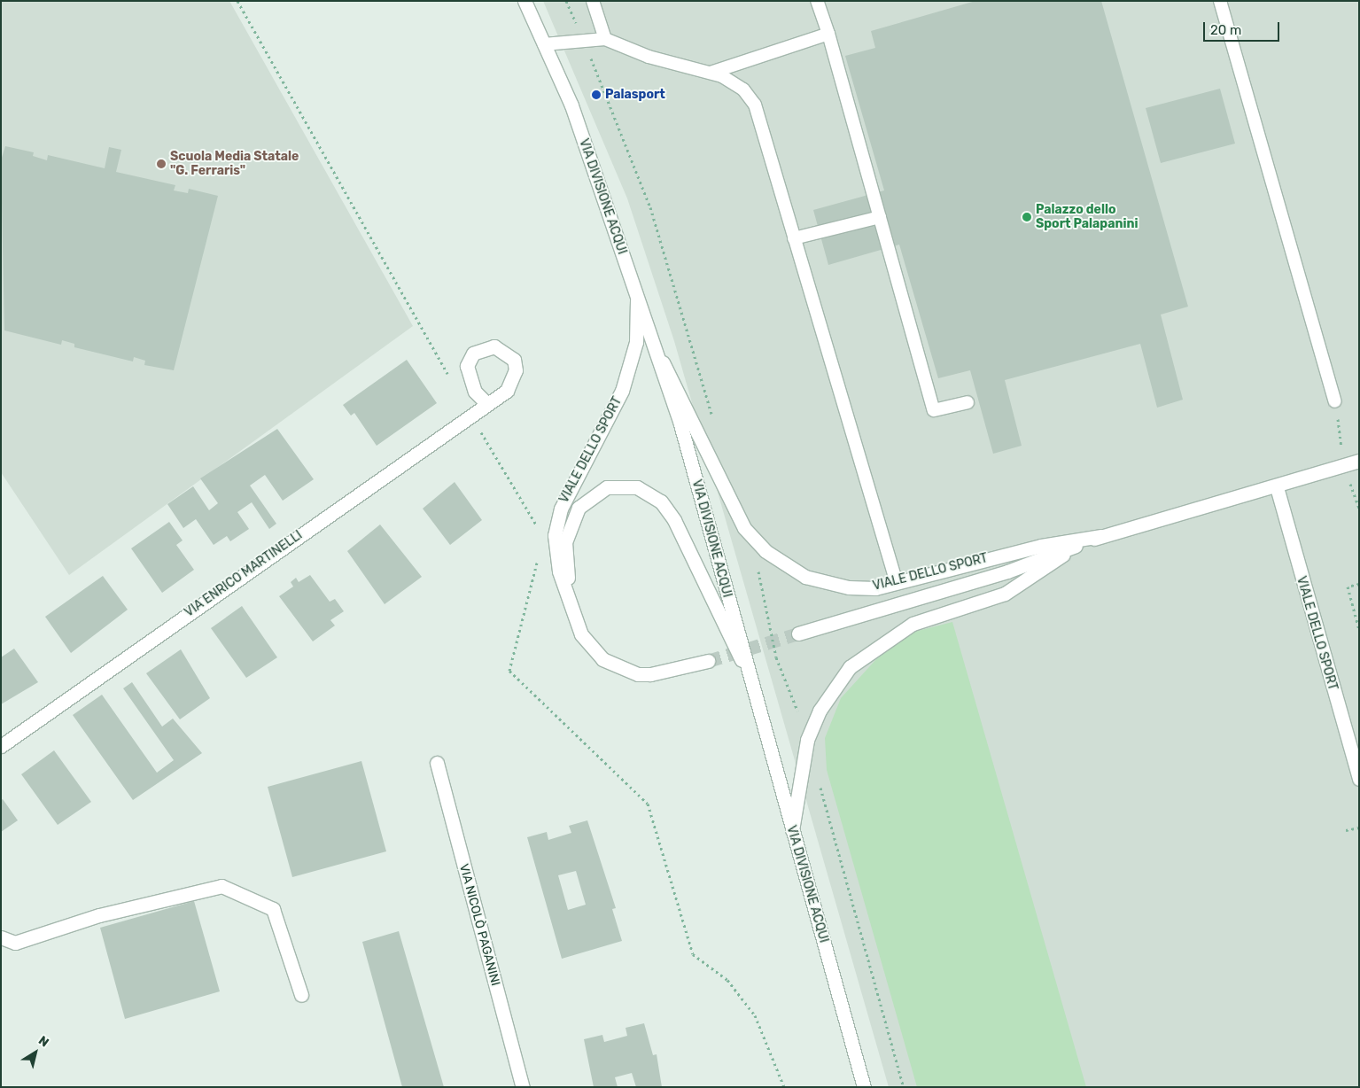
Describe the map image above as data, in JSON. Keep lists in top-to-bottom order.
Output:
{
  "streets": {
    "street": [
      "VIA DIVISIONE ACQUI",
      "VIALE DELLO SPORT",
      "VIA ENRICO MARTINELLI",
      "VIA NICOLÒ PAGANINI"
    ]
  },
  "crossings": [
    ["VIA DIVISIONE ACQUI", "VIALE DELLO SPORT"]
  ],
  "places": ["Palasport", "Scuola Media Statale \"G. Ferraris\"", "Palazzo dello Sport Palapanini"],
  "scale_bar": "20 m",
  "north": "top right"
}
